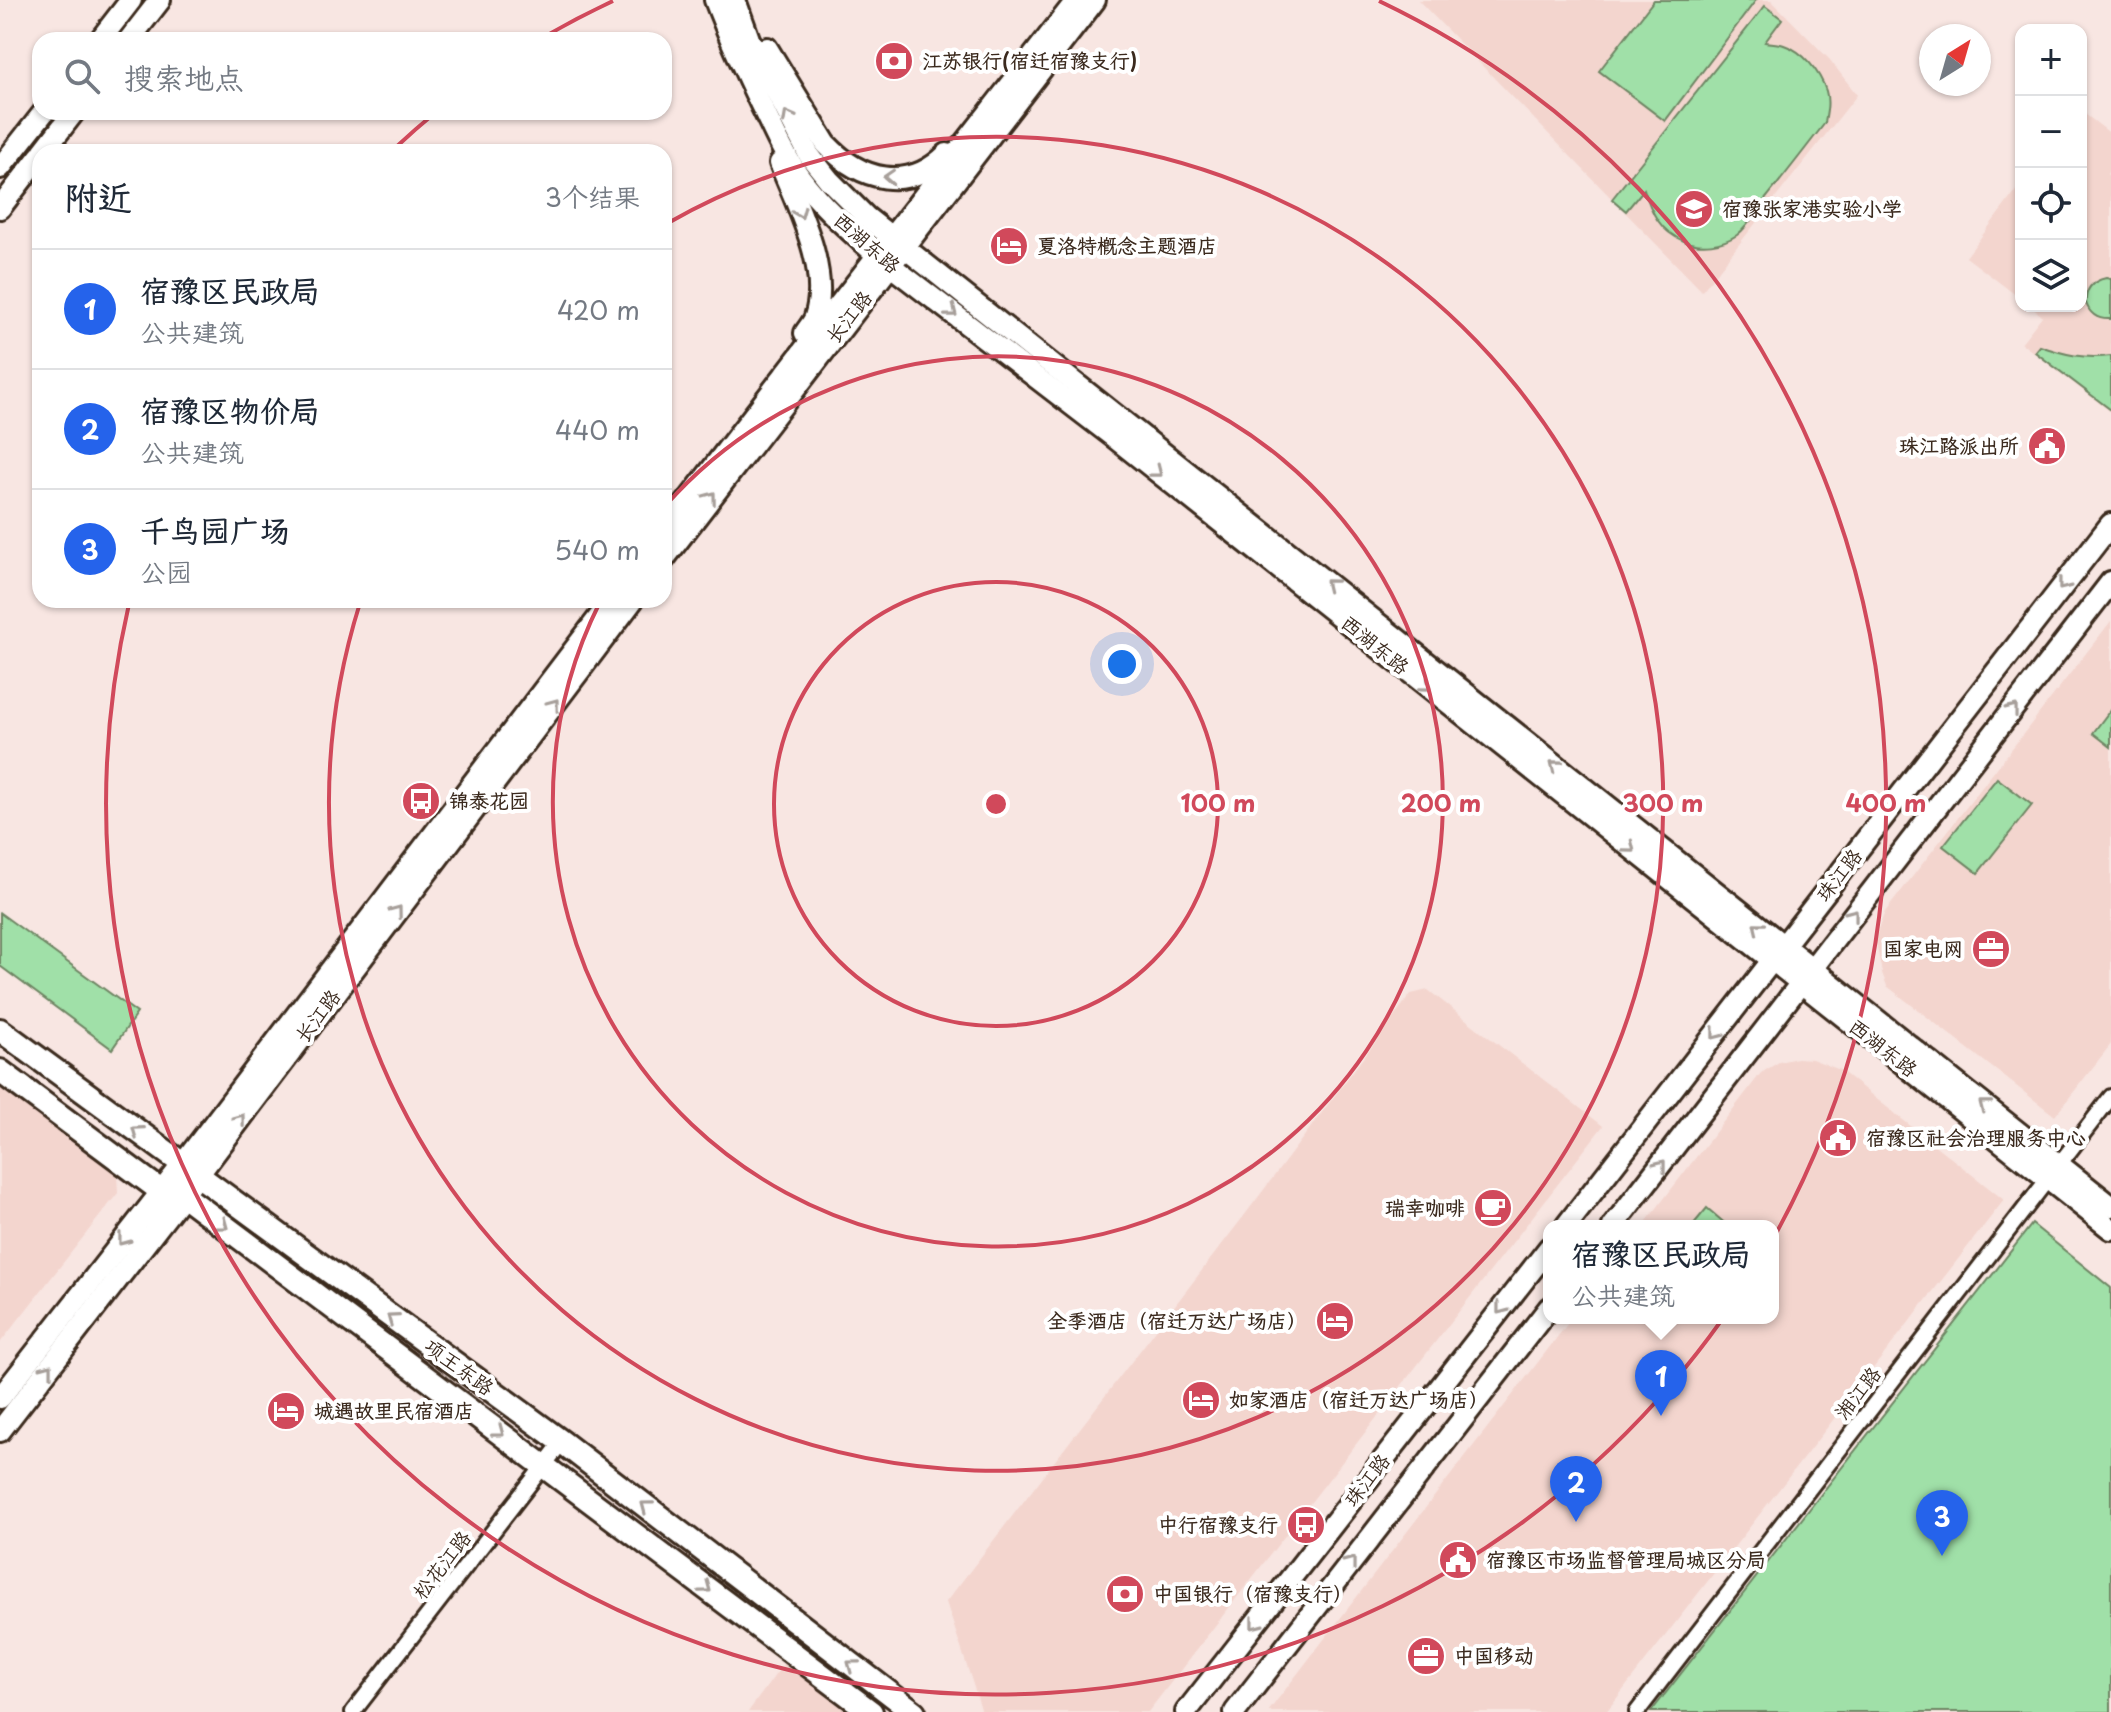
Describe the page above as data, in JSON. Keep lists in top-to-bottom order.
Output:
{
  "streets": {
    "main road": ["项王东路"],
    "street": [
      "西湖东路",
      "长江路",
      "珠江路",
      "湘江路",
      "松花江路"
    ]
  },
  "crossings": [
    ["西湖东路", "长江路"],
    ["西湖东路", "珠江路"],
    ["西湖东路", "湘江路"],
    ["长江路", "项王东路"],
    ["项王东路", "松花江路"]
  ],
  "places": {
    "bank": ["江苏银行(宿迁宿豫支行)", "中国银行（宿豫支行）"],
    "school or university": ["宿豫张家港实验小学"],
    "hotel": [
      "夏洛特概念主题酒店",
      "全季酒店（宿迁万达广场店）",
      "如家酒店（宿迁万达广场店）",
      "城遇故里民宿酒店"
    ],
    "public building": ["珠江路派出所", "宿豫区社会治理服务中心", "宿豫区市场监督管理局城区分局"],
    "bus stop": ["锦泰花园", "中行宿豫支行"],
    "office": ["国家电网", "中国移动"],
    "cafe": ["瑞幸咖啡"]
  },
  "north": "top right",
  "page": {
    "map_buttons": ["+", "−"],
    "search": "搜索地点",
    "heading": ["附近", "3个结果"],
    "list": [
      {
        "mark": "1",
        "name": "宿豫区民政局",
        "note": "公共建筑",
        "value": "420 m"
      },
      {
        "mark": "2",
        "name": "宿豫区物价局",
        "note": "公共建筑",
        "value": "440 m"
      },
      {
        "mark": "3",
        "name": "千鸟园广场",
        "note": "公园",
        "value": "540 m"
      }
    ],
    "popup": ["宿豫区民政局", "公共建筑"],
    "pins": ["1", "2", "3"]
  },
  "rings": [
    "100 m",
    "200 m",
    "300 m",
    "400 m"
  ]
}
